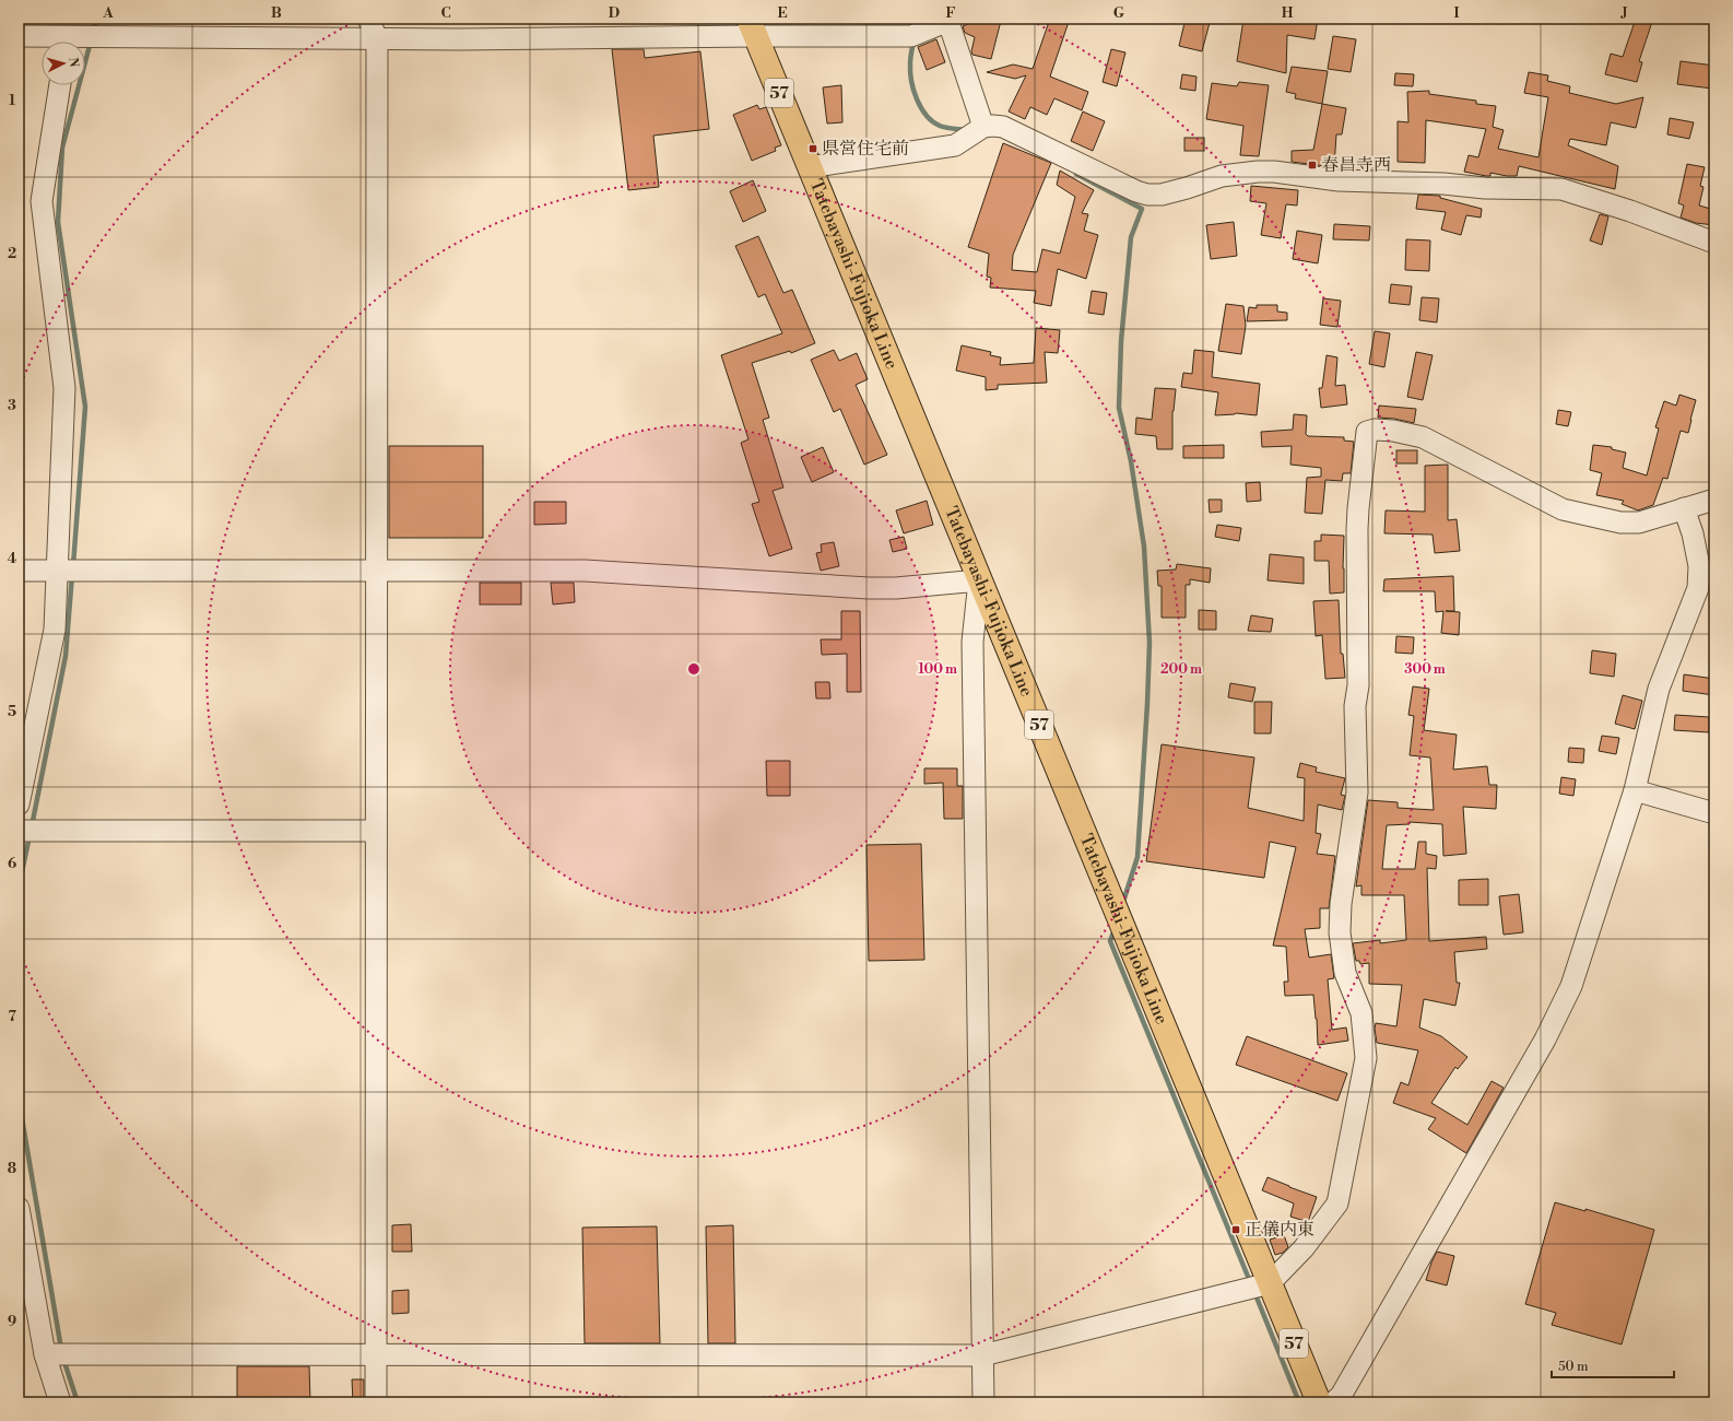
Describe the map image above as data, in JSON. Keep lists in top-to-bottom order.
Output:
{
  "streets": {
    "main road": ["57", "Tatebayashi-Fujioka Line"]
  },
  "places": {
    "transit": ["県営住宅前", "春昌寺西", "正儀内東"]
  },
  "scale_bar": "50 m",
  "north": "right",
  "grid": {
    "columns": [
      "A",
      "B",
      "C",
      "D",
      "E",
      "F",
      "G",
      "H",
      "I",
      "J"
    ],
    "rows": [
      "1",
      "2",
      "3",
      "4",
      "5",
      "6",
      "7",
      "8",
      "9"
    ]
  },
  "rings": ["100 m", "200 m", "300 m"]
}
